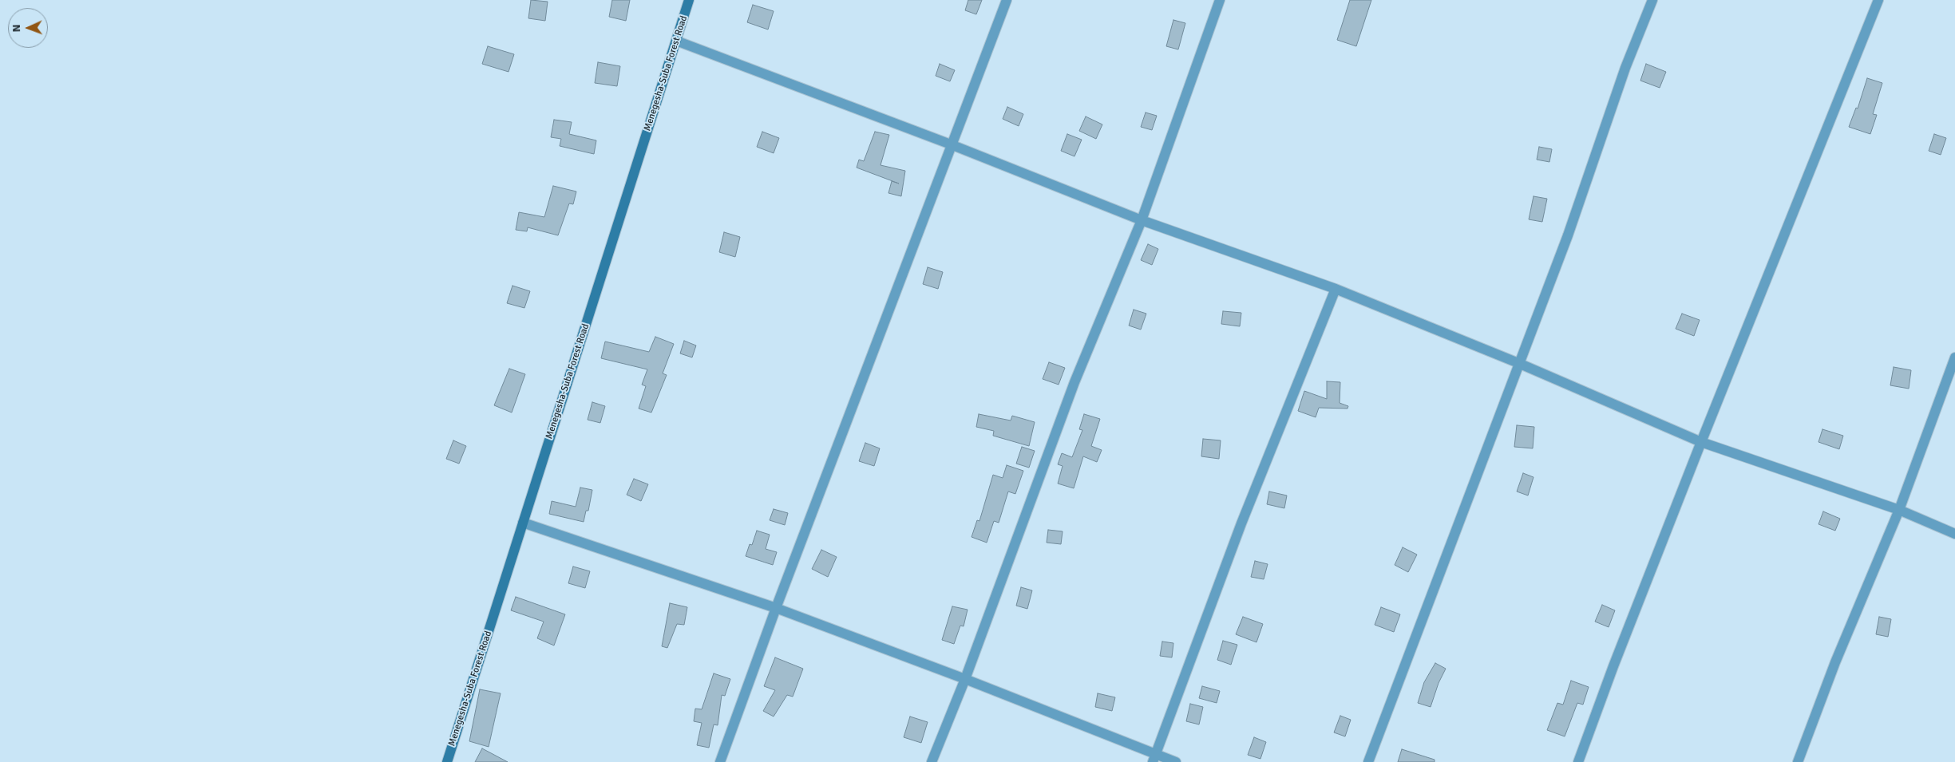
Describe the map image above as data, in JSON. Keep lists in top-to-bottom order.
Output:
{
  "streets": {
    "street": ["Menegesha-Suba Forest Road"]
  },
  "north": "left"
}
